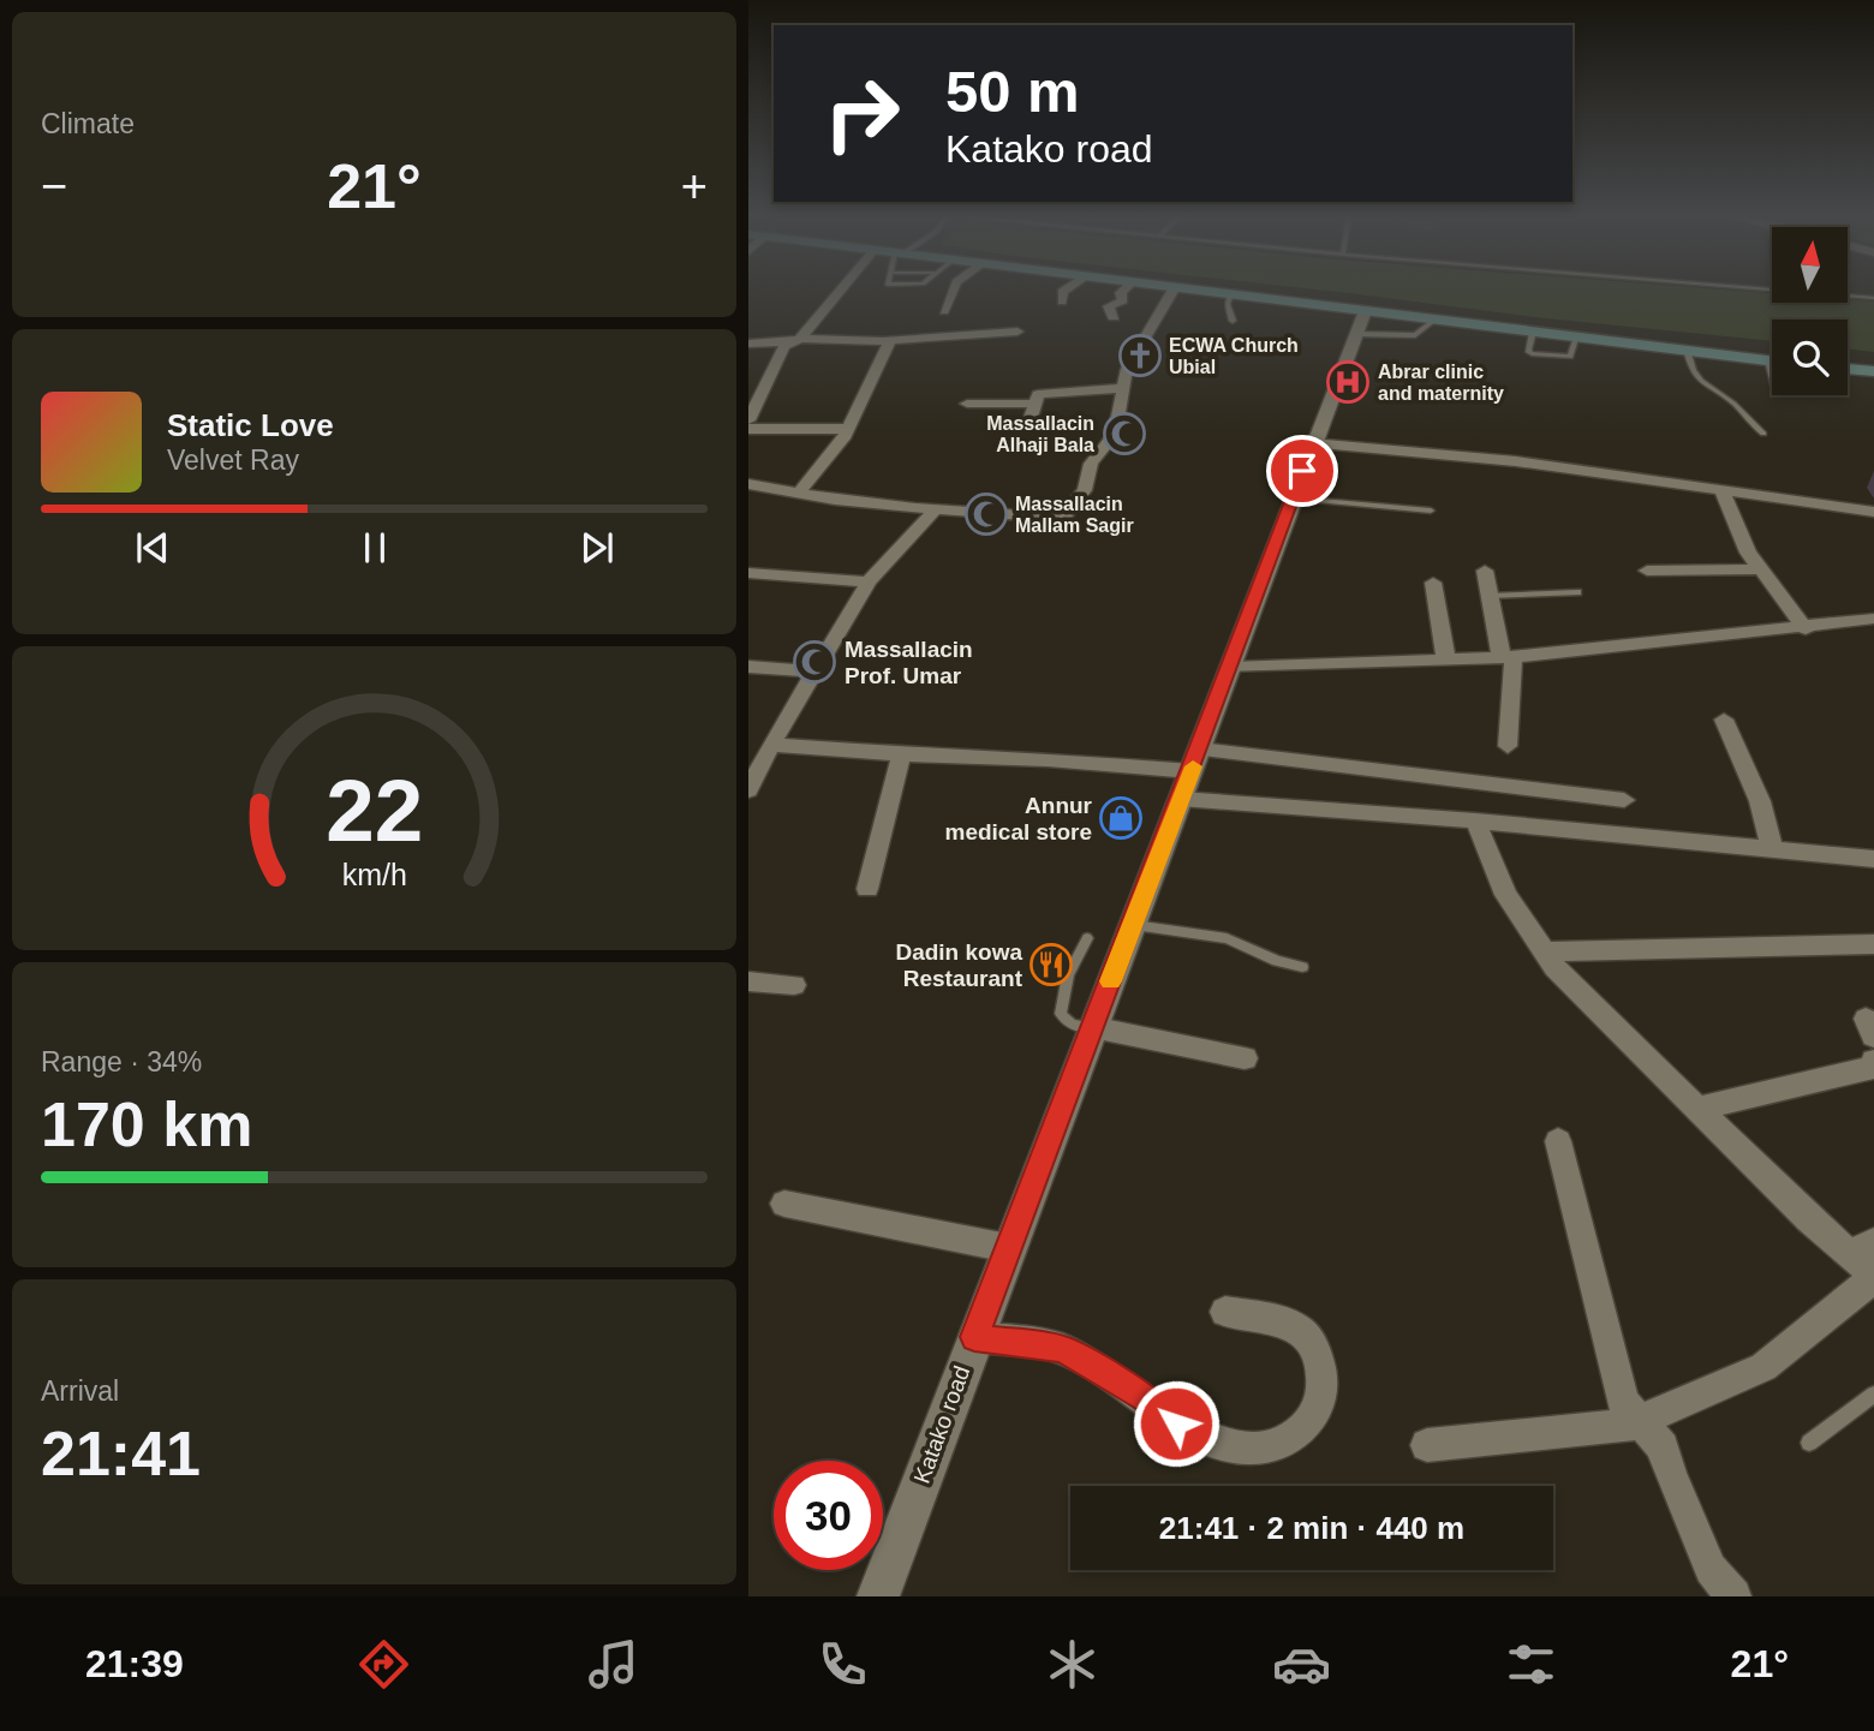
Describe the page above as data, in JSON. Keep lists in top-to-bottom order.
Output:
{
  "streets": {
    "street": ["Katako road"]
  },
  "places": {
    "church": ["ECWA Church Ubial"],
    "hospital": ["Abrar clinic and maternity"],
    "mosque": ["Massallacin Alhaji Bala", "Massallacin Mallam Sagir", "Massallacin Prof. Umar"],
    "shop": ["Annur medical store"],
    "restaurant": ["Dadin kowa Restaurant"]
  },
  "north": "top",
  "page": {
    "tile": [
      "Climate",
      ["Range · 34%", "170 km"],
      ["Arrival", "21:41"]
    ],
    "turn": ["50 m", "Katako road"],
    "heat": ["−", "21°", "+"],
    "song": ["Static Love", "Velvet Ray"],
    "limit": "30",
    "trip": "21:41 · 2 min · 440 m",
    "tabs": ["21:39", "21°"],
    "gauge": ["22", "km/h"]
  }
}
